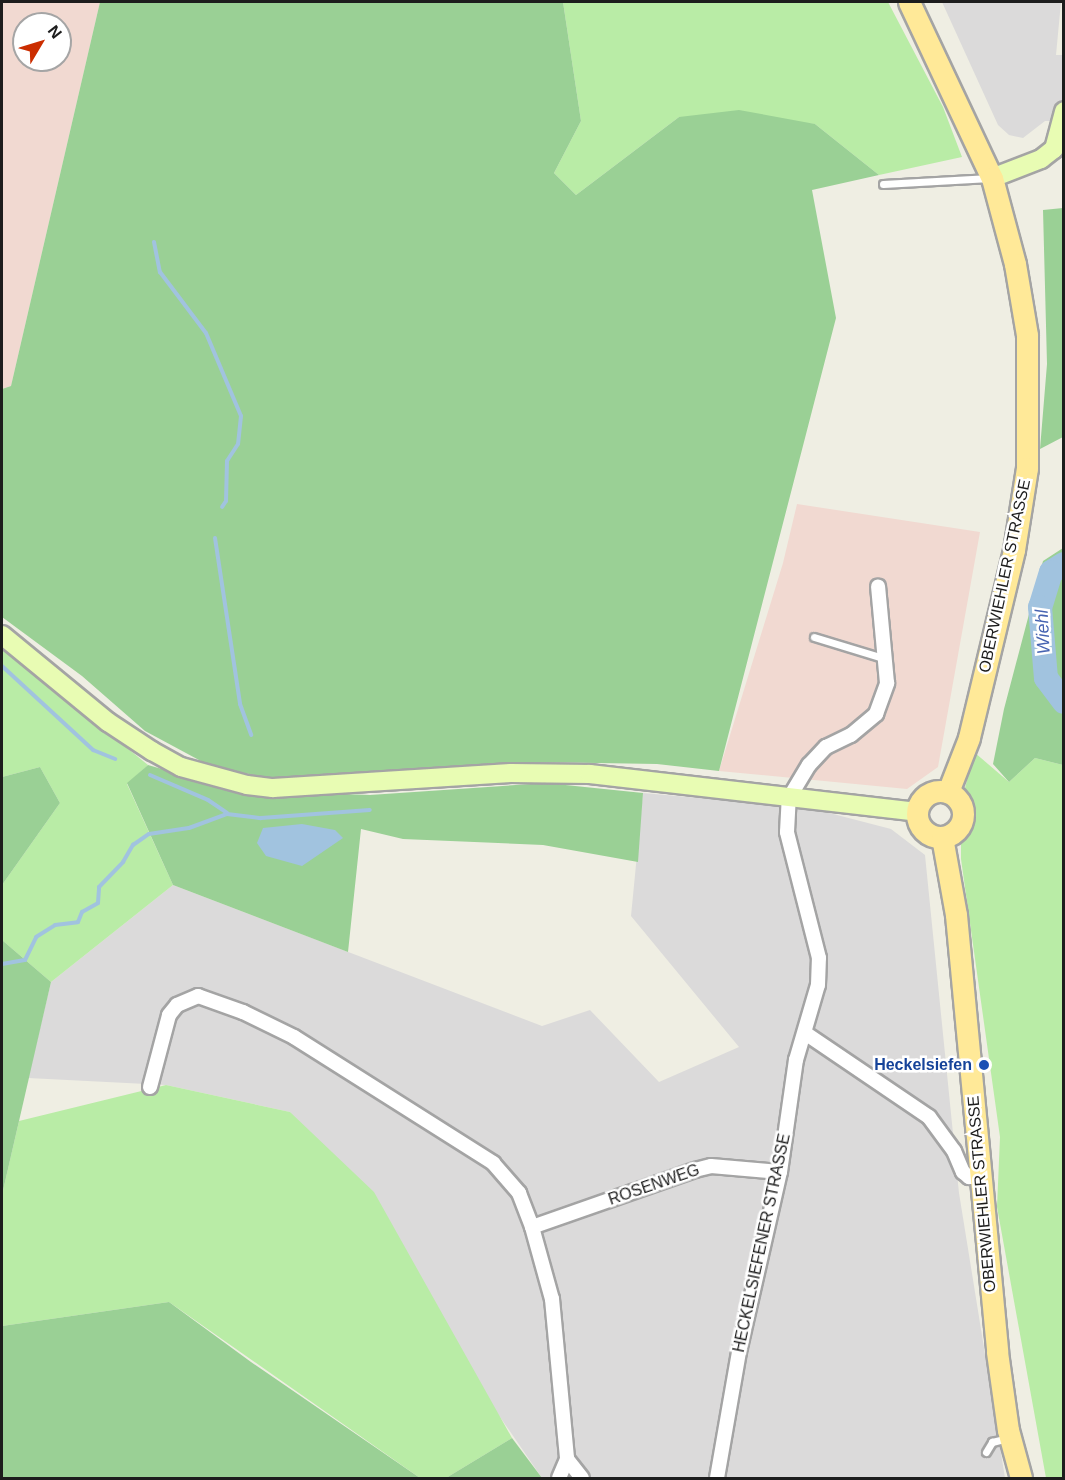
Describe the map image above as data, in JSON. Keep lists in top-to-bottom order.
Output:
{
  "streets": {
    "main road": ["OBERWIEHLER STRASSE"],
    "street": ["ROSENWEG", "HECKELSIEFENER STRASSE"]
  },
  "crossings": [
    ["ROSENWEG", "HECKELSIEFENER STRASSE"]
  ],
  "water": ["Wiehl"],
  "places": ["Heckelsiefen"],
  "north": "top right"
}
